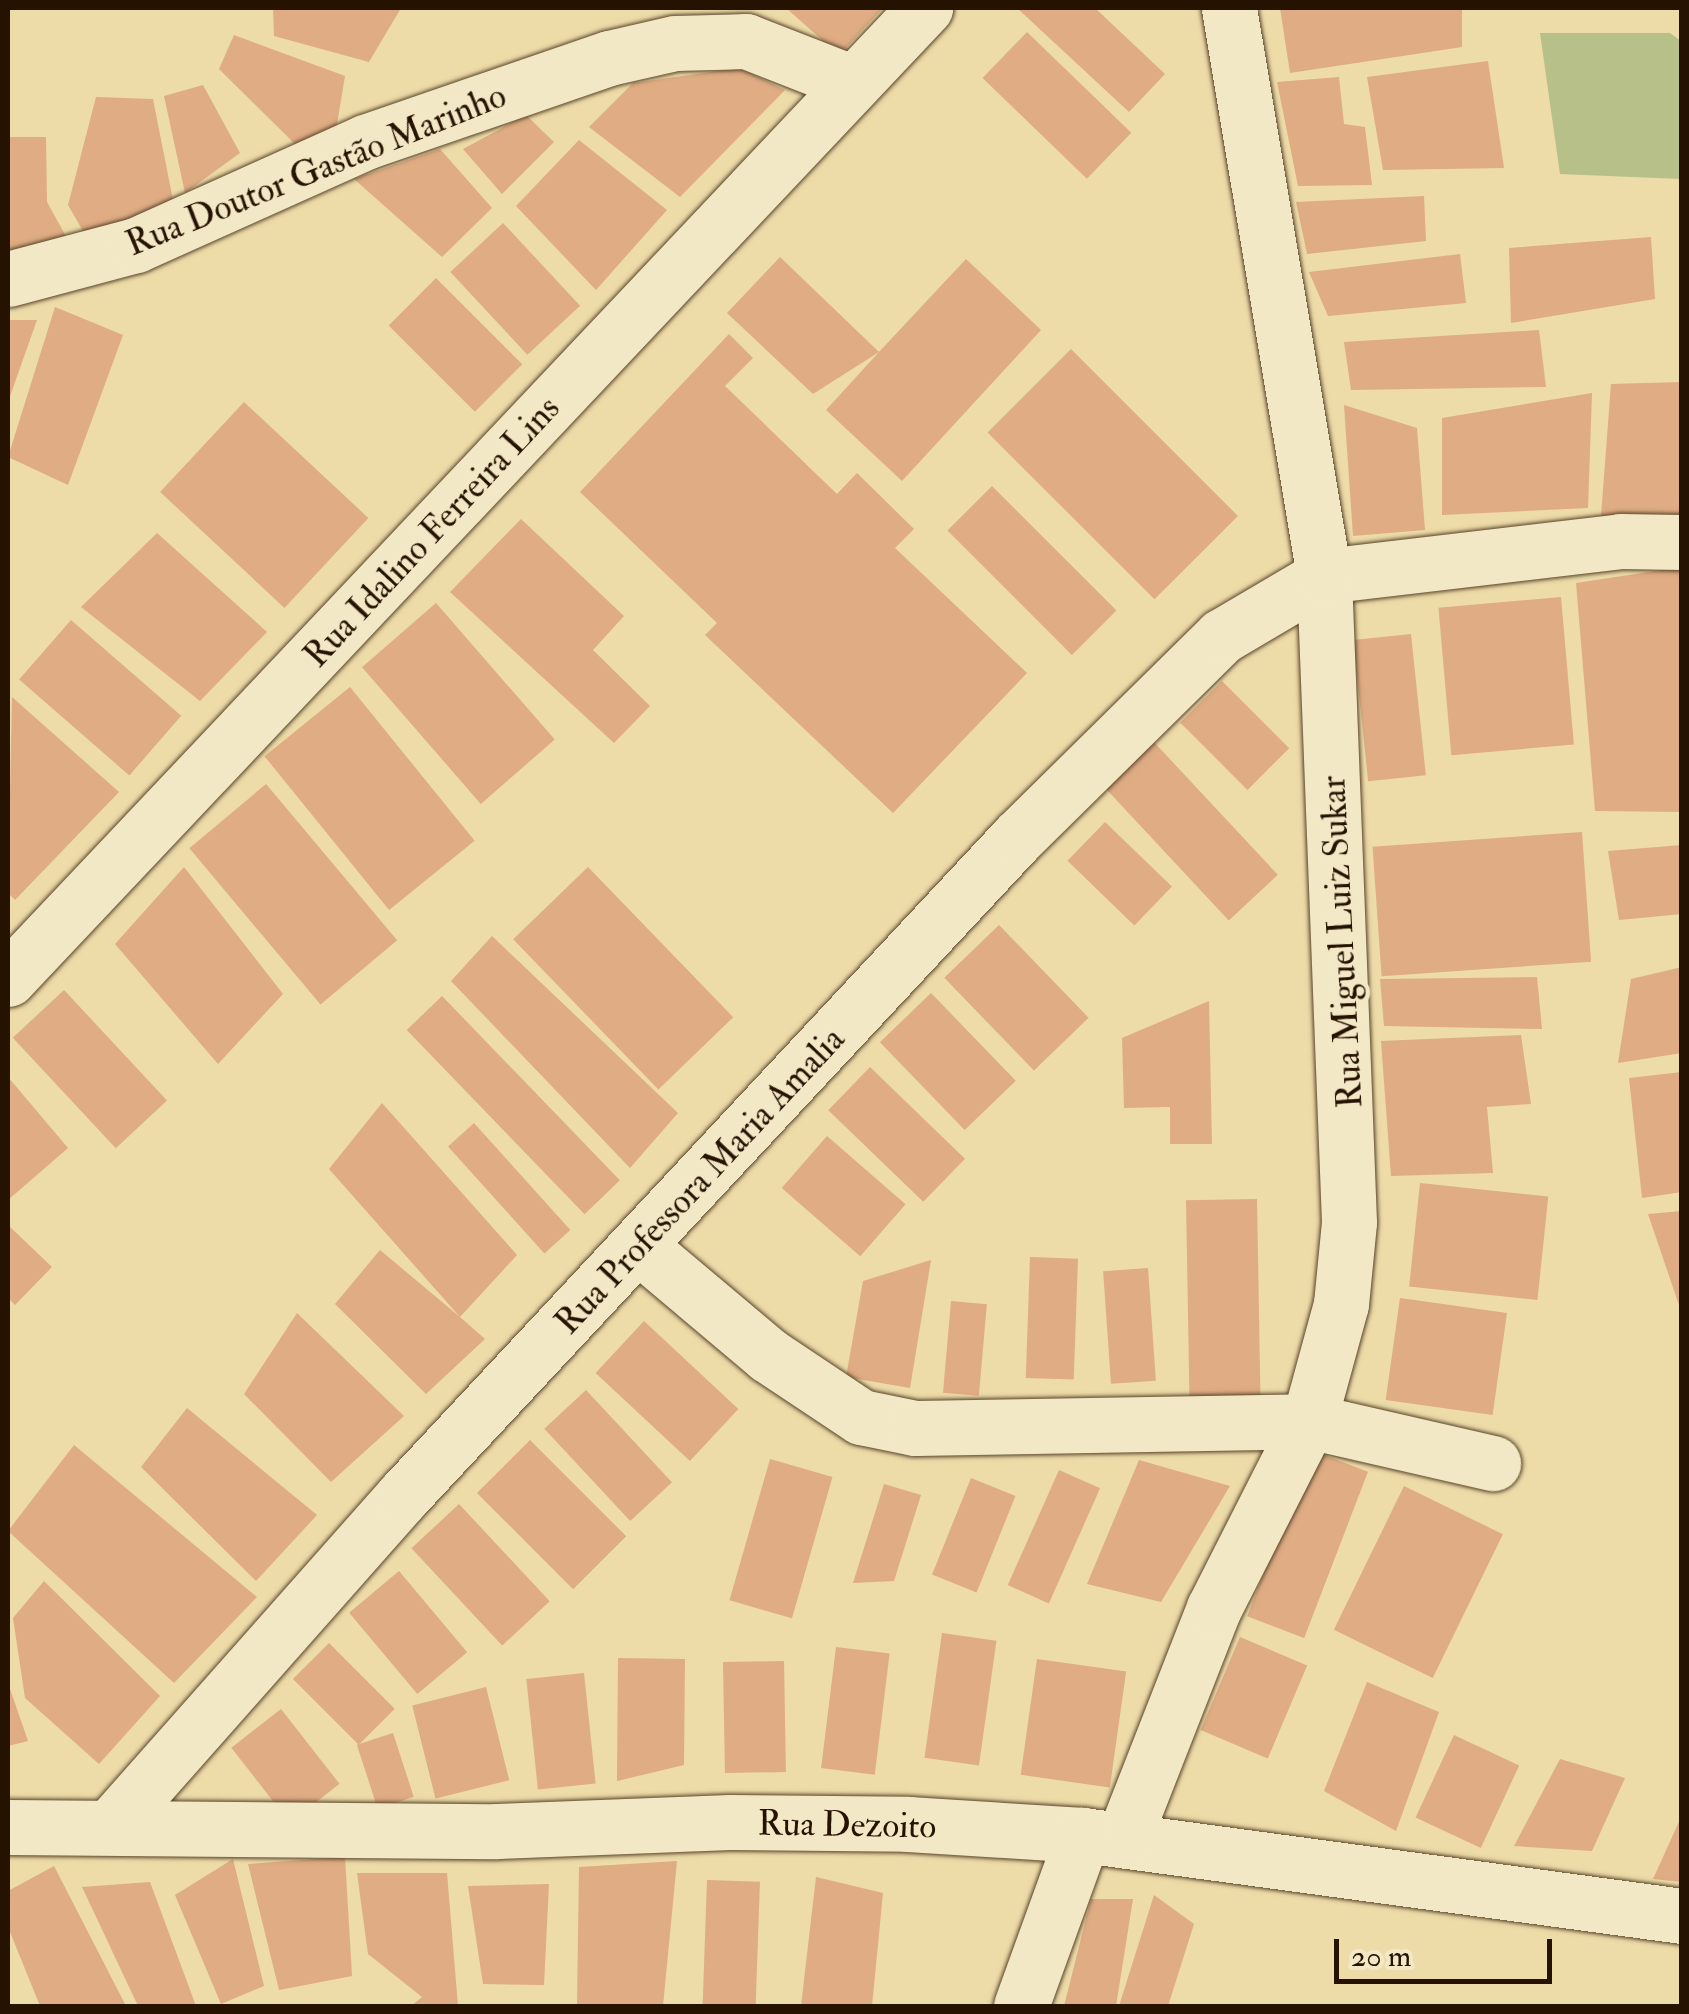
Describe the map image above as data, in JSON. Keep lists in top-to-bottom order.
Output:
{
  "streets": {
    "street": [
      "Rua Doutor Gastão Marinho",
      "Rua Idalino Ferreira Lins",
      "Rua Miguel Luiz Sukar",
      "Rua Professora Maria Amalia",
      "Rua Dezoito"
    ]
  },
  "crossings": [
    ["Rua Doutor Gastão Marinho", "Rua Idalino Ferreira Lins"],
    ["Rua Miguel Luiz Sukar", "Rua Professora Maria Amalia"],
    ["Rua Miguel Luiz Sukar", "Rua Dezoito"],
    ["Rua Professora Maria Amalia", "Rua Dezoito"]
  ],
  "scale_bar": "20 m"
}
